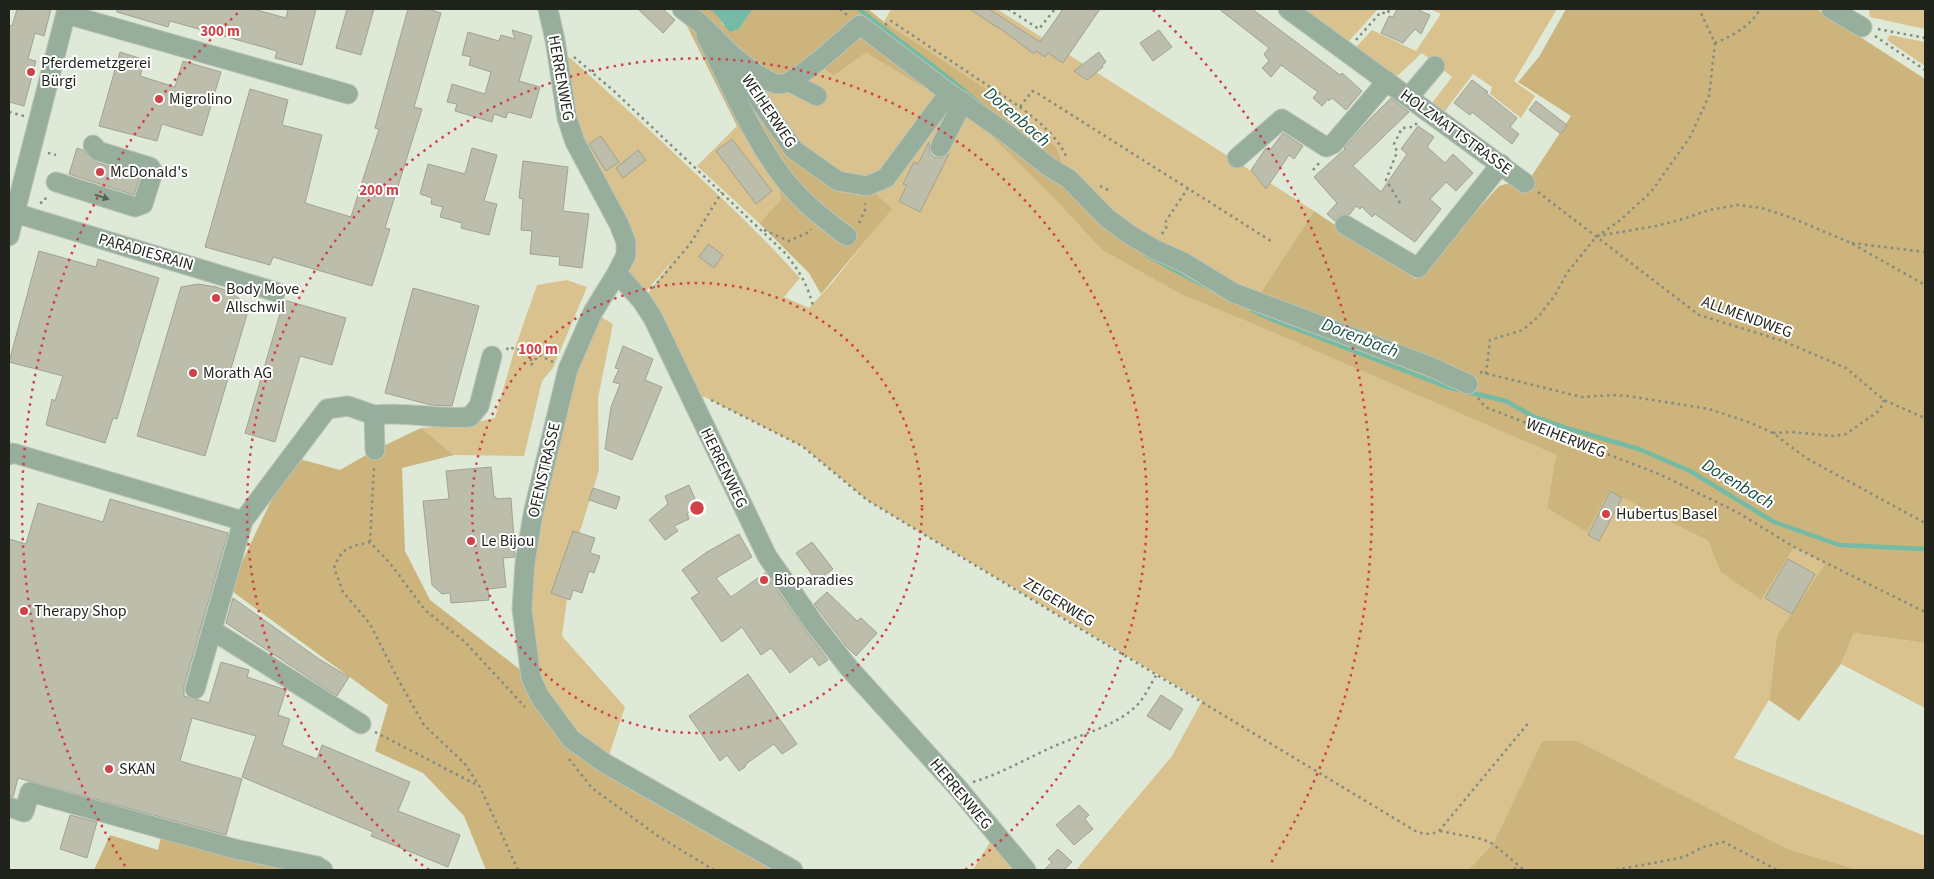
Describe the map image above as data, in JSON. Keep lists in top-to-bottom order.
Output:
{
  "streets": {
    "street": [
      "HERRENWEG",
      "WEIHERWEG",
      "HOLZMATTSTRASSE",
      "PARADIESRAIN",
      "OFENSTRASSE"
    ],
    "path": ["ALLMENDWEG", "ZEIGERWEG"]
  },
  "crossings": [
    ["HERRENWEG", "OFENSTRASSE"],
    ["HERRENWEG", "ZEIGERWEG"],
    ["HOLZMATTSTRASSE", "ALLMENDWEG"]
  ],
  "water": ["Dorenbach"],
  "places": [
    "Pferdemetzgerei Bürgi",
    "Migrolino",
    "McDonald's",
    "Body Move Allschwil",
    "Morath AG",
    "Hubertus Basel",
    "Le Bijou",
    "Bioparadies",
    "Therapy Shop",
    "SKAN"
  ],
  "rings": ["300 m", "200 m", "100 m"]
}
